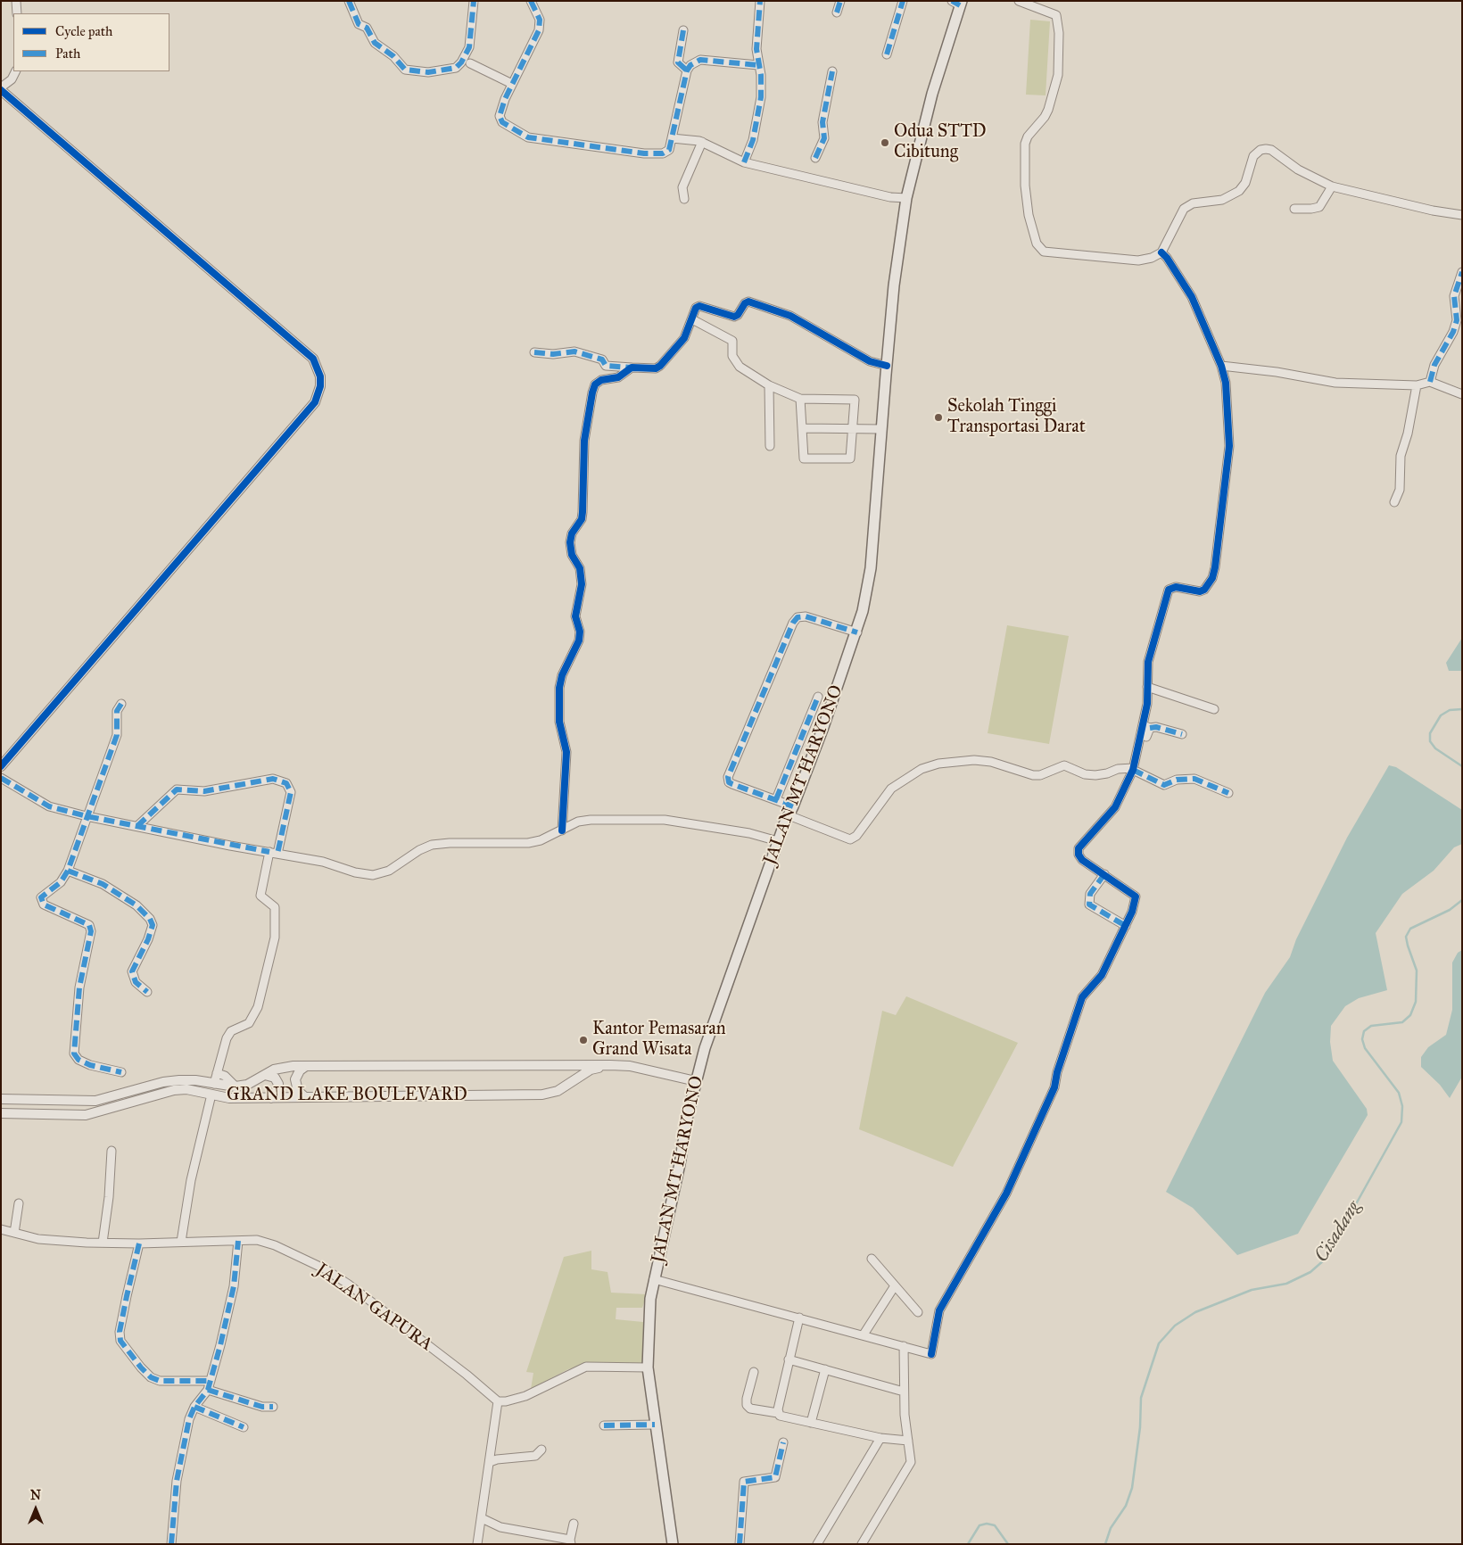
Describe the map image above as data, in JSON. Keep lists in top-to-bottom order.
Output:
{
  "streets": {
    "main road": ["JALAN MT HARYONO"],
    "street": ["GRAND LAKE BOULEVARD", "JALAN GAPURA"]
  },
  "crossings": [
    ["JALAN MT HARYONO", "GRAND LAKE BOULEVARD"]
  ],
  "water": ["Cisadang"],
  "places": ["Odua STTD Cibitung", "Sekolah Tinggi Transportasi Darat", "Kantor Pemasaran Grand Wisata"],
  "legend": ["Cycle path", "Path"],
  "north": "top"
}
